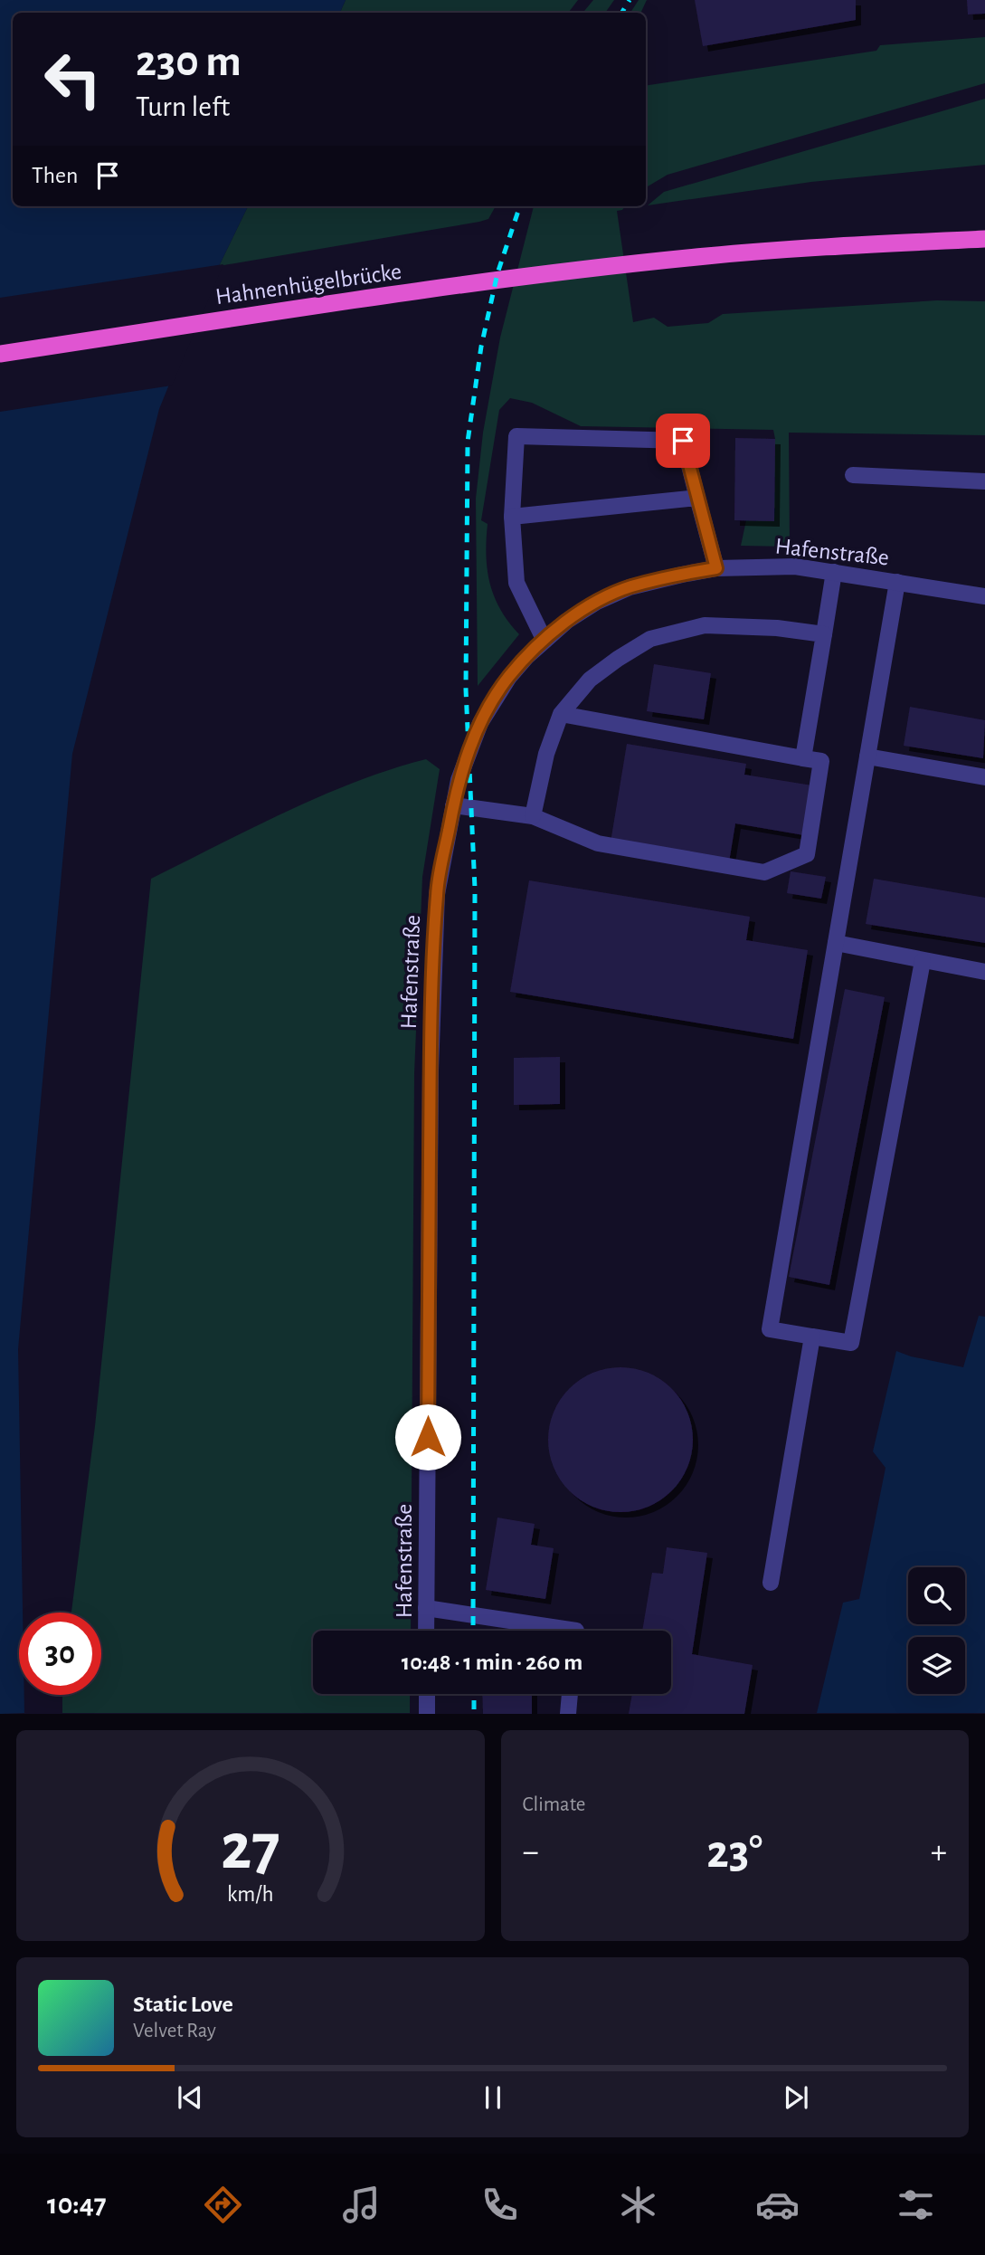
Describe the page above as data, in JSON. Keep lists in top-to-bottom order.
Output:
{
  "streets": {
    "highway": ["Hahnenhügelbrücke"],
    "street": ["Hafenstraße"]
  },
  "page": {
    "turn": ["230 m", "Turn left"],
    "then": "Then",
    "limit": "30",
    "trip": "10:48 · 1 min · 260 m",
    "tile": "Climate",
    "heat": ["−", "23°", "+"],
    "song": ["Static Love", "Velvet Ray"],
    "tabs": "10:47",
    "gauge": ["27", "km/h"]
  }
}
